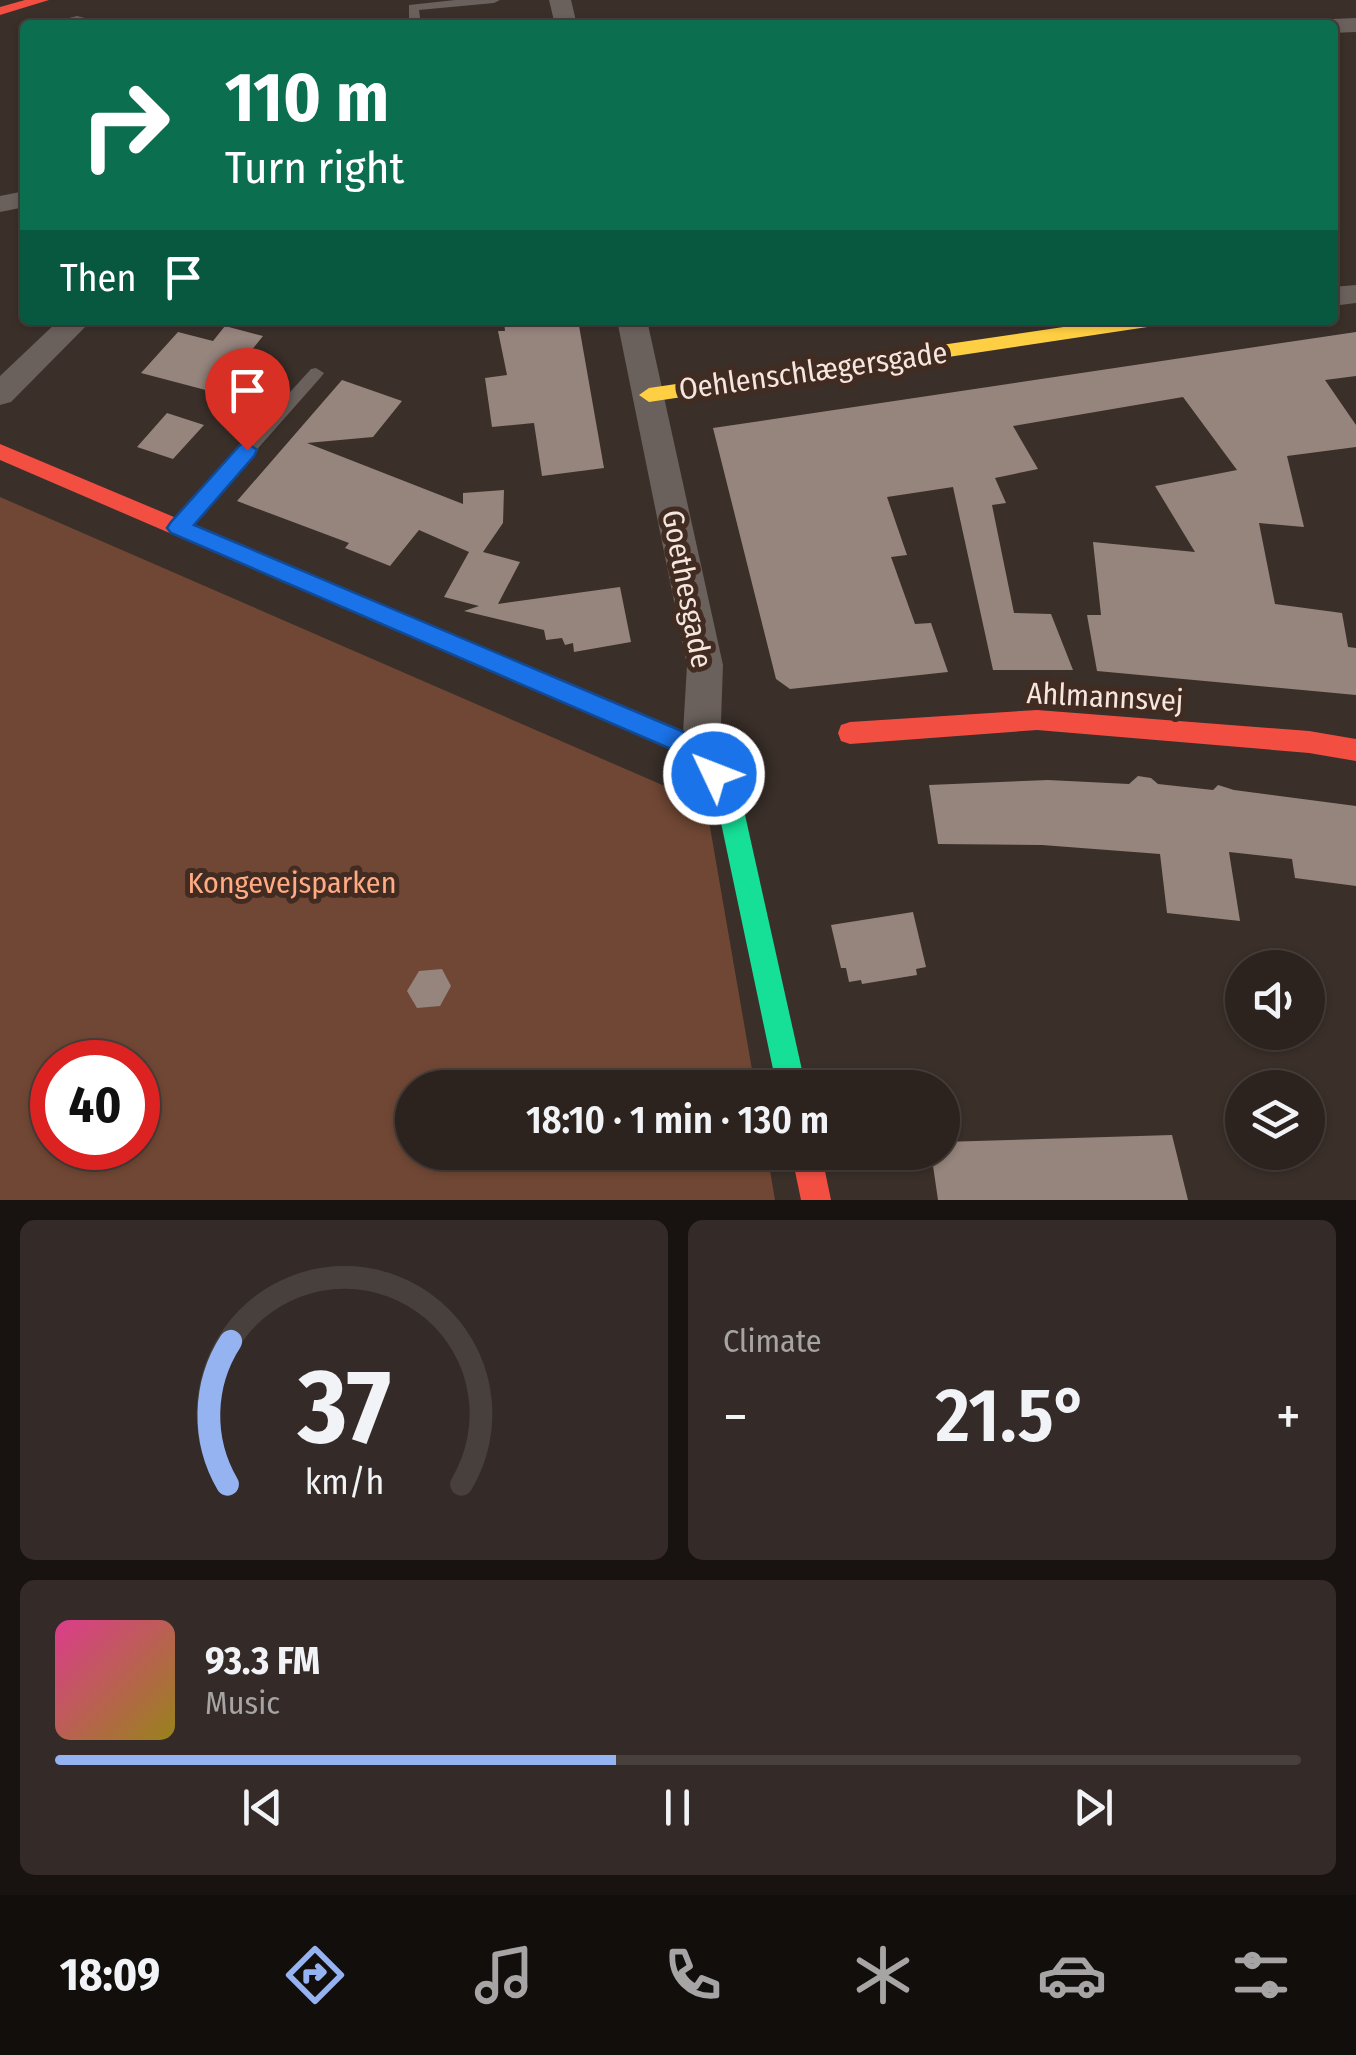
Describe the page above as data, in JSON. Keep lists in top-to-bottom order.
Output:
{
  "streets": {
    "street": ["Oehlenschlægersgade", "Goethesgade", "Ahlmannsvej"]
  },
  "crossings": [
    ["Oehlenschlægersgade", "Goethesgade"]
  ],
  "parks": ["Kongevejsparken"],
  "page": {
    "turn": ["110 m", "Turn right"],
    "then": "Then",
    "limit": "40",
    "trip": "18:10 · 1 min · 130 m",
    "tile": "Climate",
    "heat": ["−", "21.5°", "+"],
    "song": ["93.3 FM", "Music"],
    "tabs": "18:09",
    "gauge": ["37", "km/h"]
  }
}
